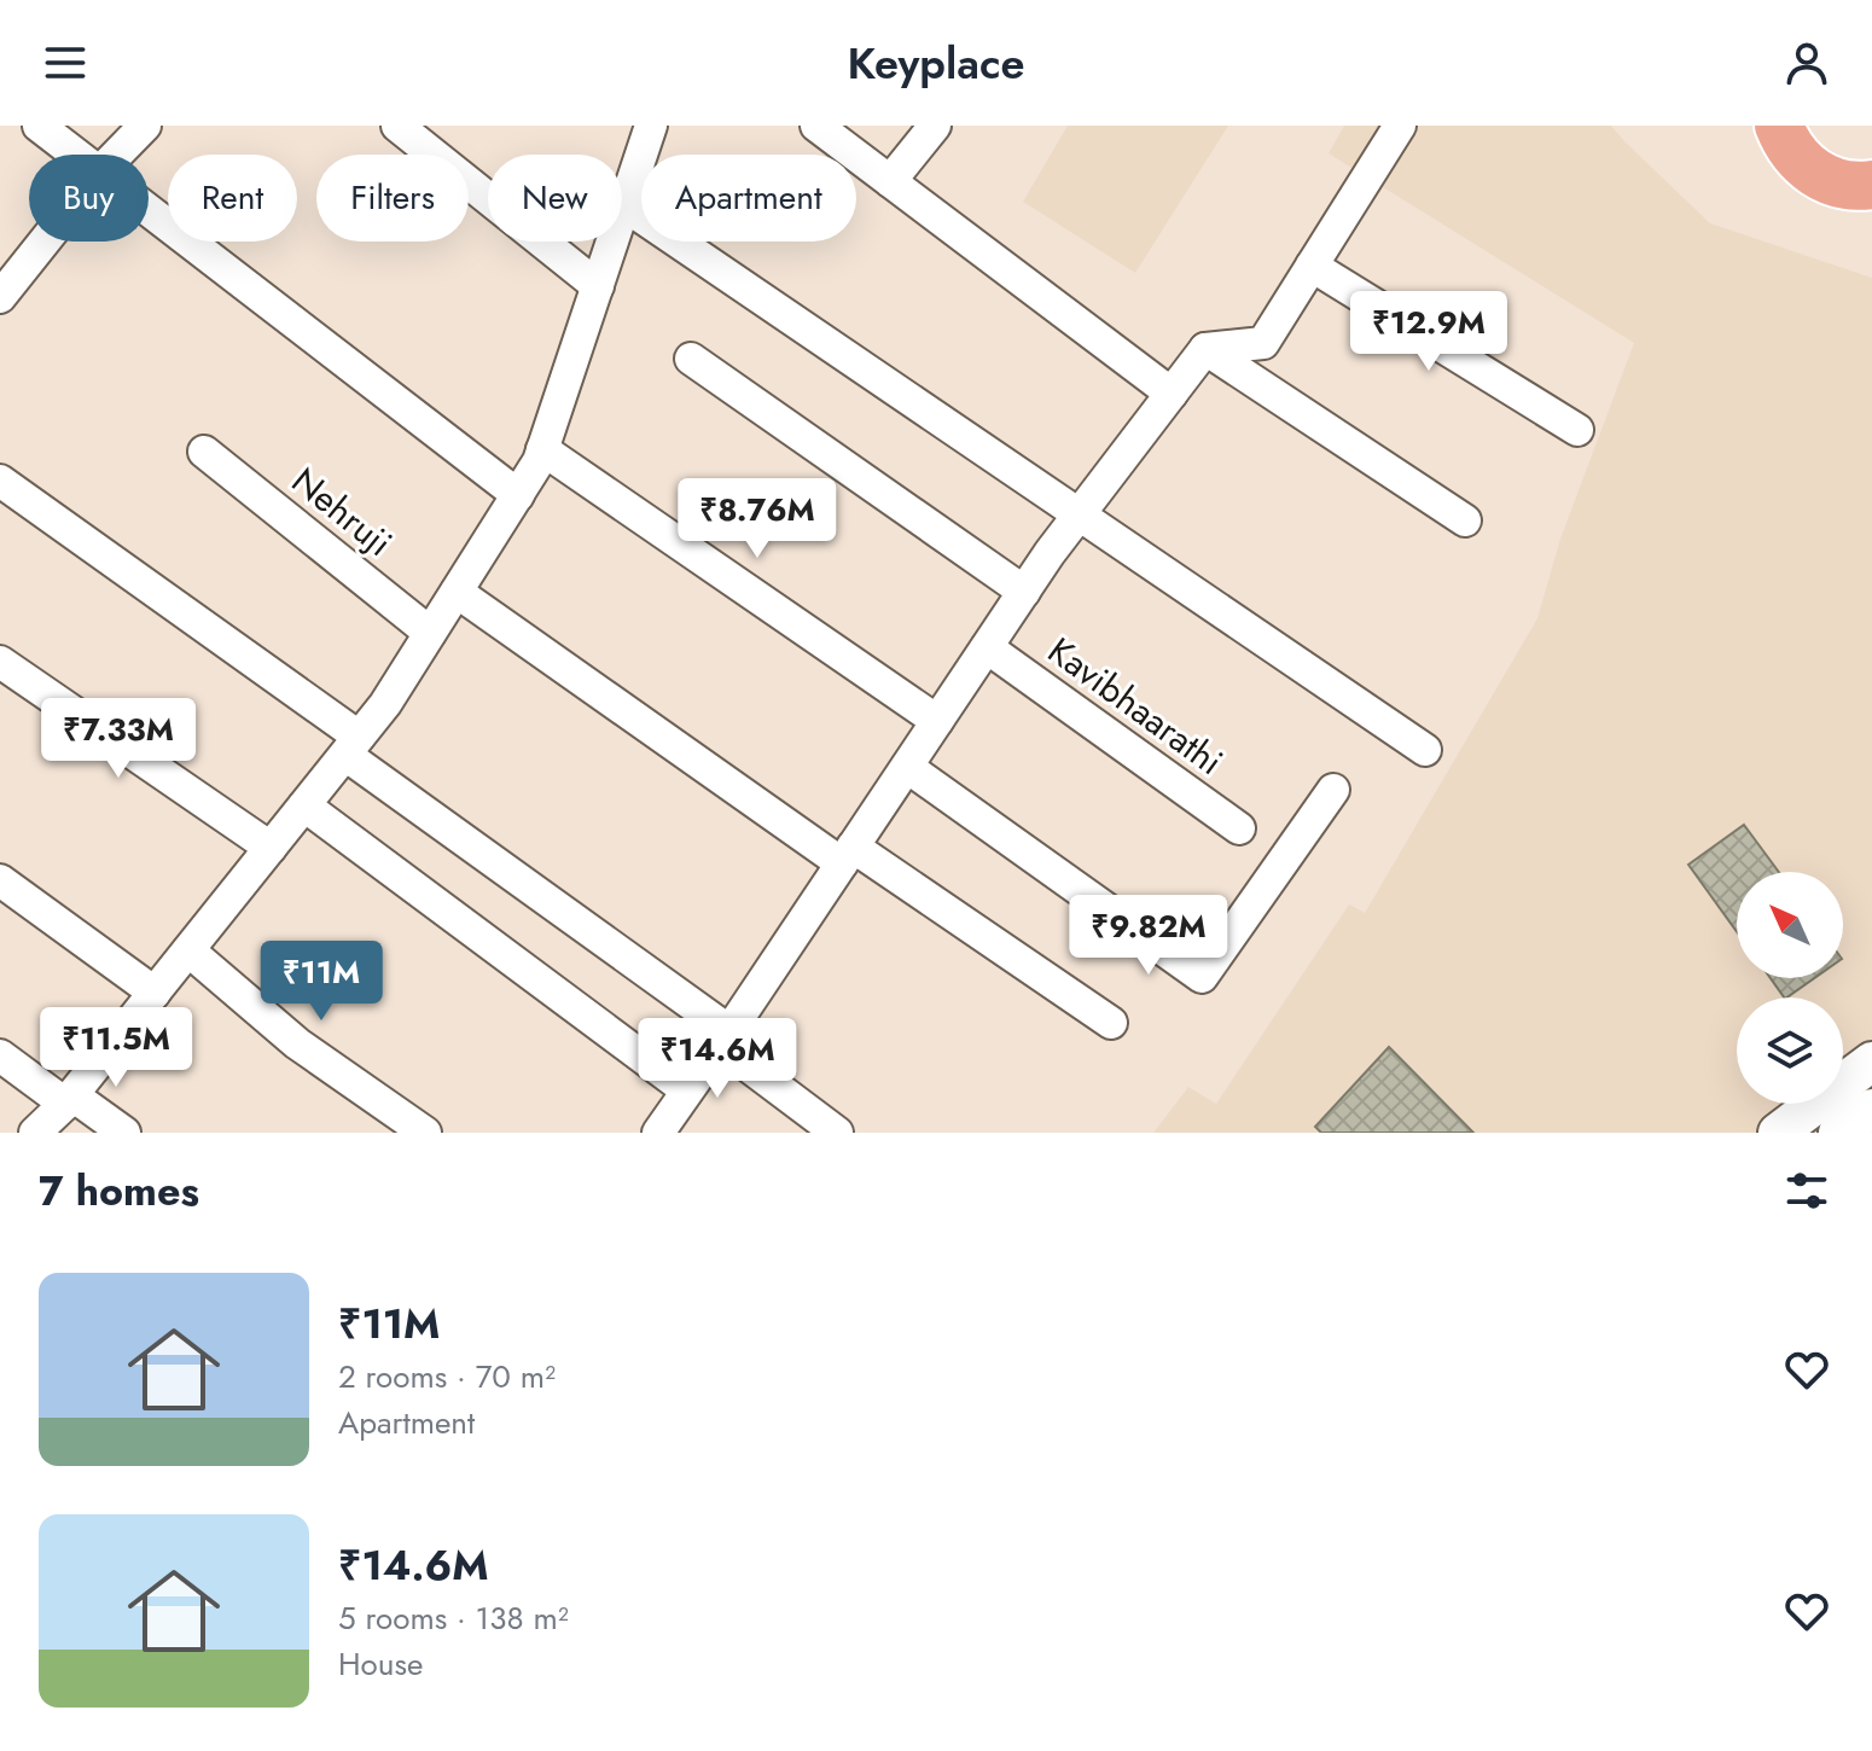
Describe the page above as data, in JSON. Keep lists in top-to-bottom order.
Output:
{
  "streets": {
    "street": ["Nehruji", "Kavibhaarathi"]
  },
  "north": "top left",
  "page": {
    "header": "Keyplace",
    "chip": [
      "Buy",
      "Rent",
      "Filters",
      "New",
      "Apartment"
    ],
    "price": [
      "₹12.9M",
      "₹8.76M",
      "₹7.33M",
      "₹9.82M",
      "₹11M",
      "₹11.5M",
      "₹14.6M"
    ],
    "heading": "7 homes",
    "list": [
      {
        "name": "₹11M",
        "note": "2 rooms · 70 m² · Apartment"
      },
      {
        "name": "₹14.6M",
        "note": "5 rooms · 138 m² · House"
      }
    ]
  }
}
